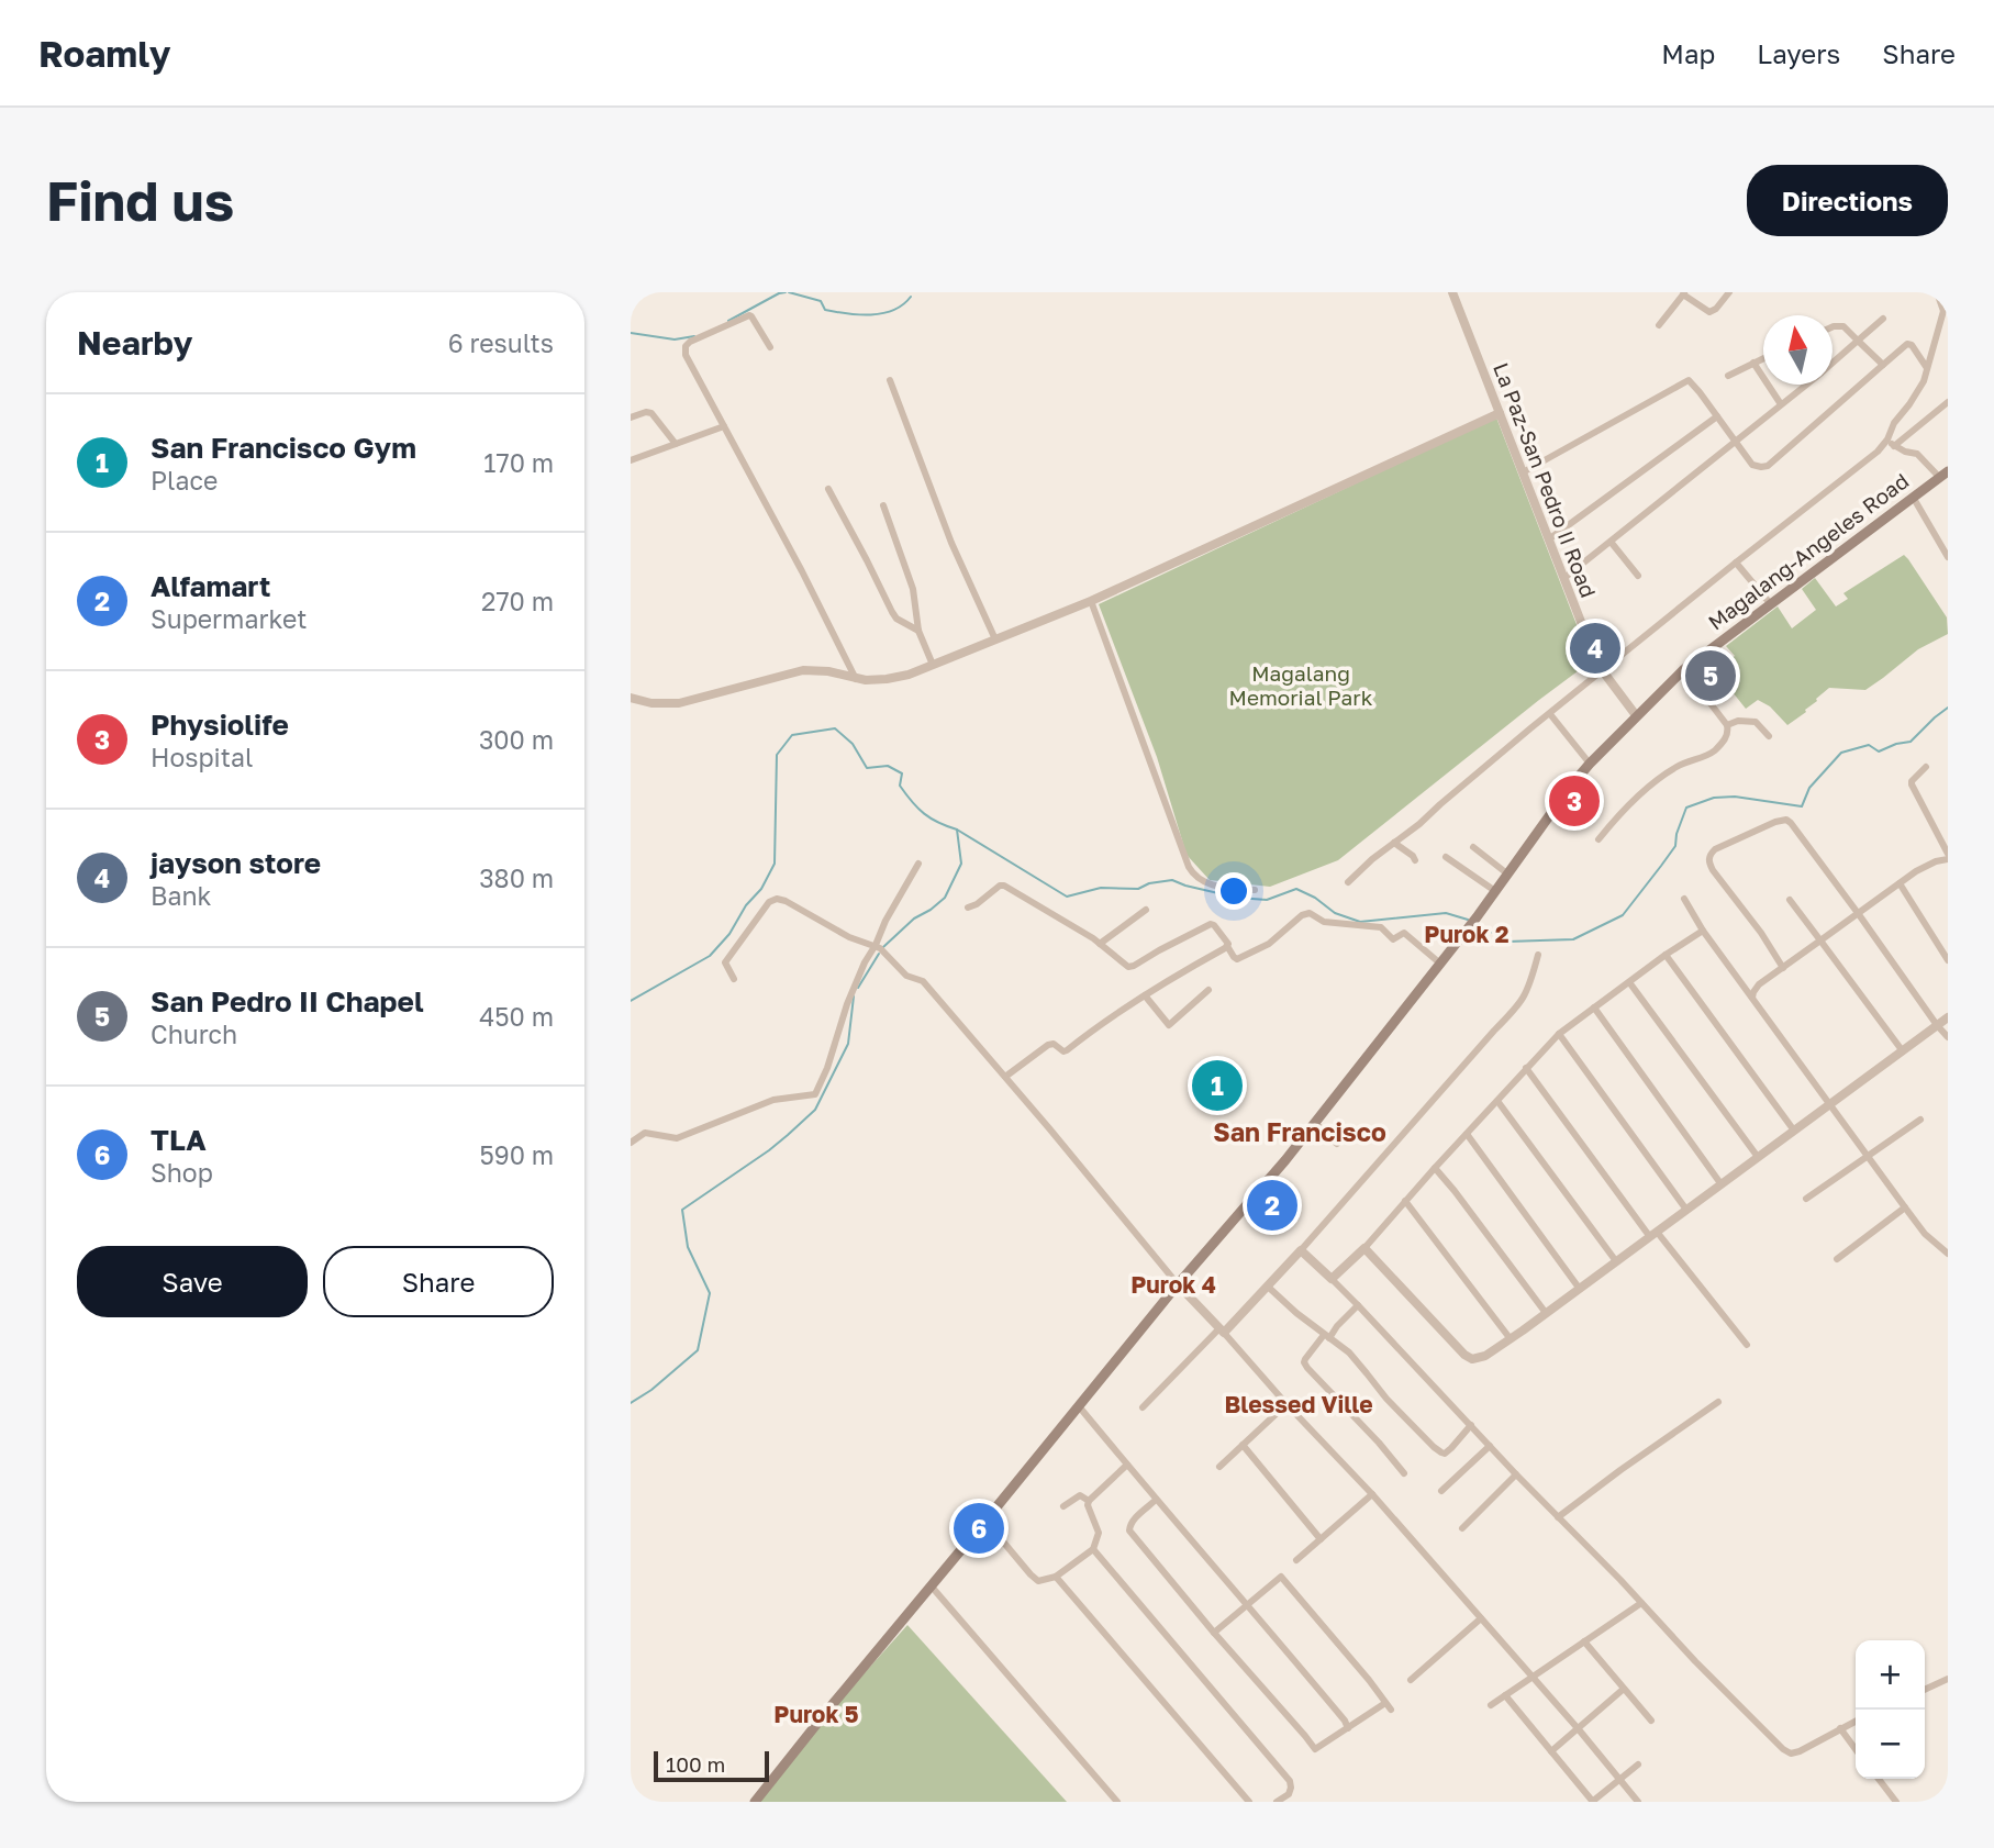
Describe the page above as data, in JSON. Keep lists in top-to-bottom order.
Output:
{
  "streets": {
    "main road": ["Magalang-Angeles Road"],
    "street": ["La Paz-San Pedro II Road"]
  },
  "crossings": [
    ["La Paz-San Pedro II Road", "Magalang-Angeles Road"]
  ],
  "districts": [
    "Purok 2",
    "San Francisco",
    "Purok 4",
    "Blessed Ville",
    "Purok 5"
  ],
  "parks": ["Magalang Memorial Park"],
  "scale_bar": "100 m",
  "north": "top",
  "page": {
    "header": "Roamly",
    "nav": ["Map", "Layers", "Share"],
    "buttons": [
      "Directions",
      ["Save", "Share"]
    ],
    "title": "Find us",
    "heading": ["Nearby", "6 results"],
    "list": [
      {
        "mark": "1",
        "name": "San Francisco Gym",
        "note": "Place",
        "value": "170 m"
      },
      {
        "mark": "2",
        "name": "Alfamart",
        "note": "Supermarket",
        "value": "270 m"
      },
      {
        "mark": "3",
        "name": "Physiolife",
        "note": "Hospital",
        "value": "300 m"
      },
      {
        "mark": "4",
        "name": "jayson store",
        "note": "Bank",
        "value": "380 m"
      },
      {
        "mark": "5",
        "name": "San Pedro II Chapel",
        "note": "Church",
        "value": "450 m"
      },
      {
        "mark": "6",
        "name": "TLA",
        "note": "Shop",
        "value": "590 m"
      }
    ],
    "pins": [
      "4",
      "5",
      "3",
      "1",
      "2",
      "6"
    ],
    "map_buttons": ["+", "−"],
    "scale": "100 m"
  }
}
